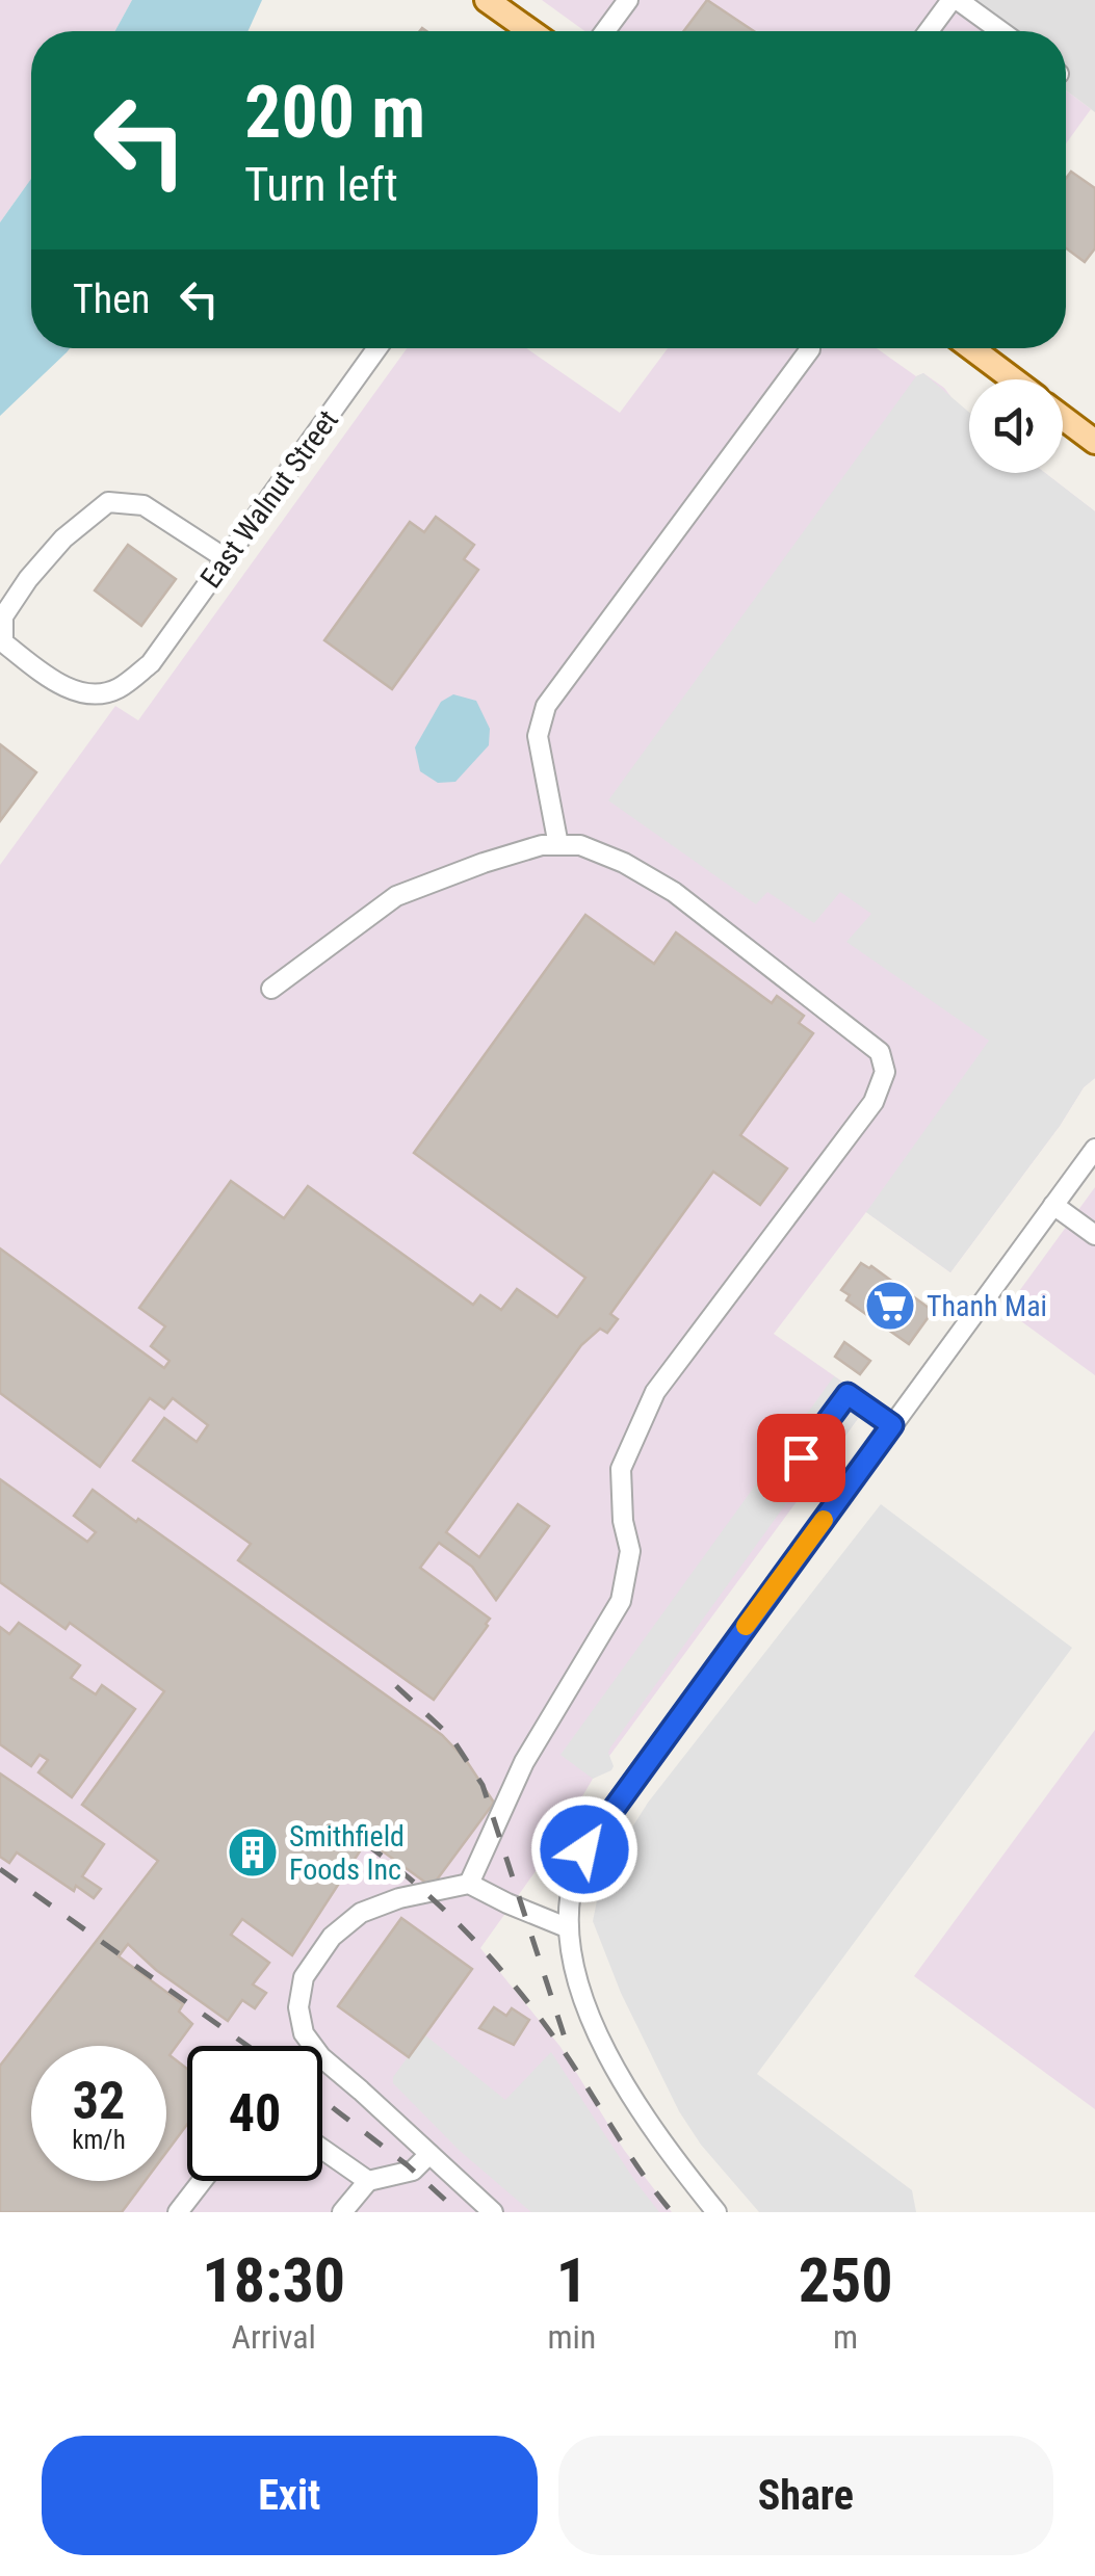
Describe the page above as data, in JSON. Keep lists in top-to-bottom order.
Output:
{
  "streets": {
    "street": ["East Walnut Street"]
  },
  "places": {
    "supermarket": ["Thanh Mai"],
    "building": ["Smithfield Foods Inc"]
  },
  "page": {
    "turn": ["200 m", "Turn left"],
    "then": "Then",
    "speed": "32 km/h",
    "limit": "40",
    "eta": [
      "18:30",
      "Arrival",
      "1",
      "min",
      "250",
      "m"
    ],
    "buttons": ["Exit", "Share"]
  }
}
